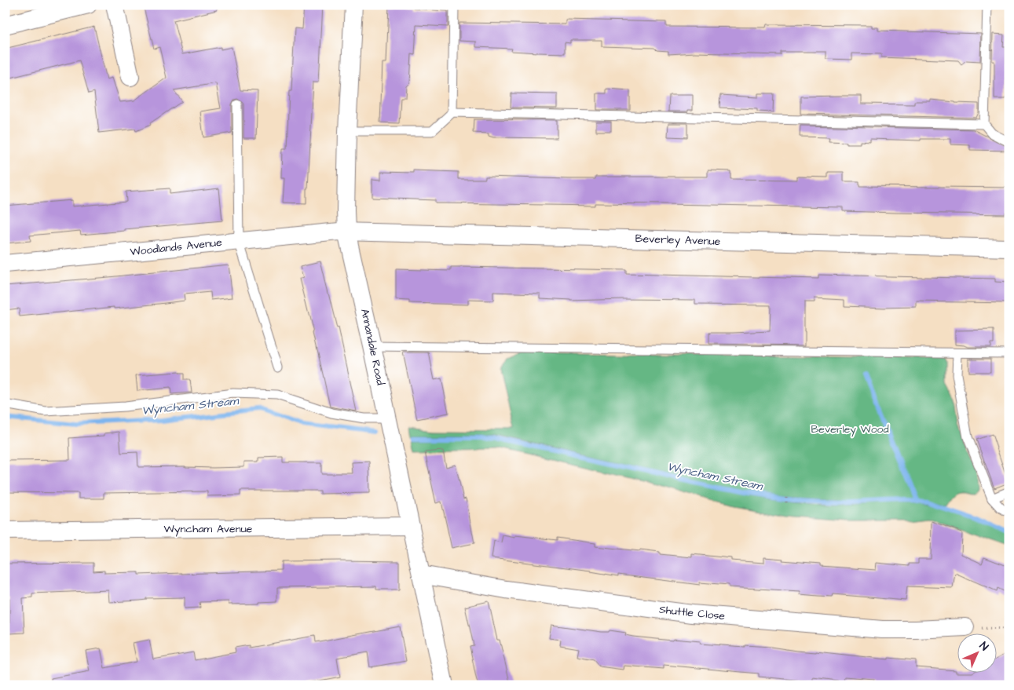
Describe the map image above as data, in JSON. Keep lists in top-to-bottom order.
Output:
{
  "streets": {
    "street": [
      "Beverley Avenue",
      "Woodlands Avenue",
      "Annandale Road",
      "Wyncham Avenue",
      "Shuttle Close"
    ]
  },
  "crossings": [
    ["Beverley Avenue", "Woodlands Avenue"],
    ["Beverley Avenue", "Annandale Road"],
    ["Woodlands Avenue", "Annandale Road"],
    ["Annandale Road", "Wyncham Avenue"],
    ["Annandale Road", "Shuttle Close"]
  ],
  "water": ["Wyncham Stream"],
  "parks": ["Beverley Wood"],
  "north": "top right"
}
